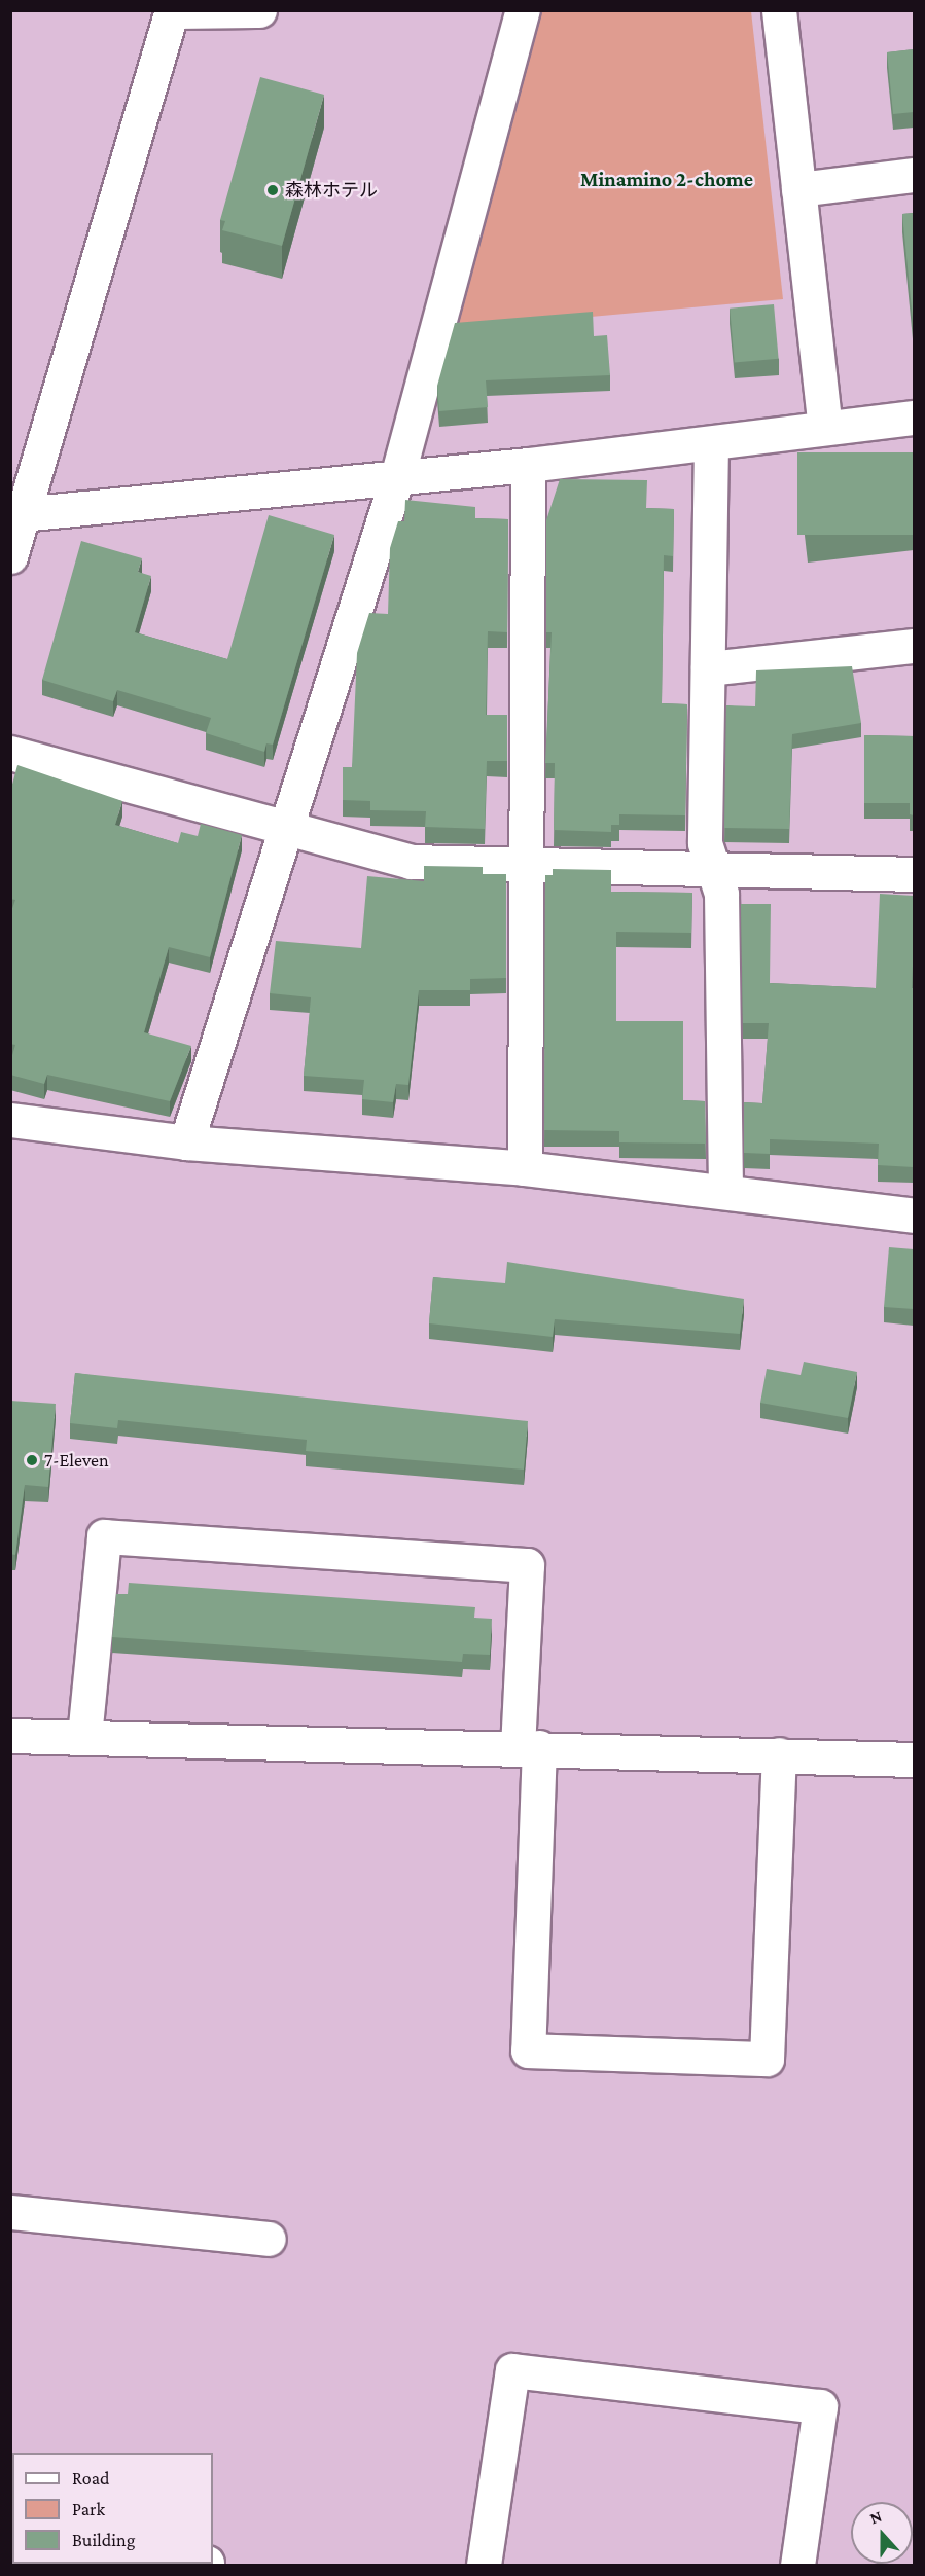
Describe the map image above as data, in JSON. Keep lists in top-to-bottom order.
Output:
{
  "districts": ["Minamino 2-chome"],
  "places": ["森林ホテル", "7-Eleven"],
  "legend": ["Road", "Park", "Building"],
  "north": "top"
}
